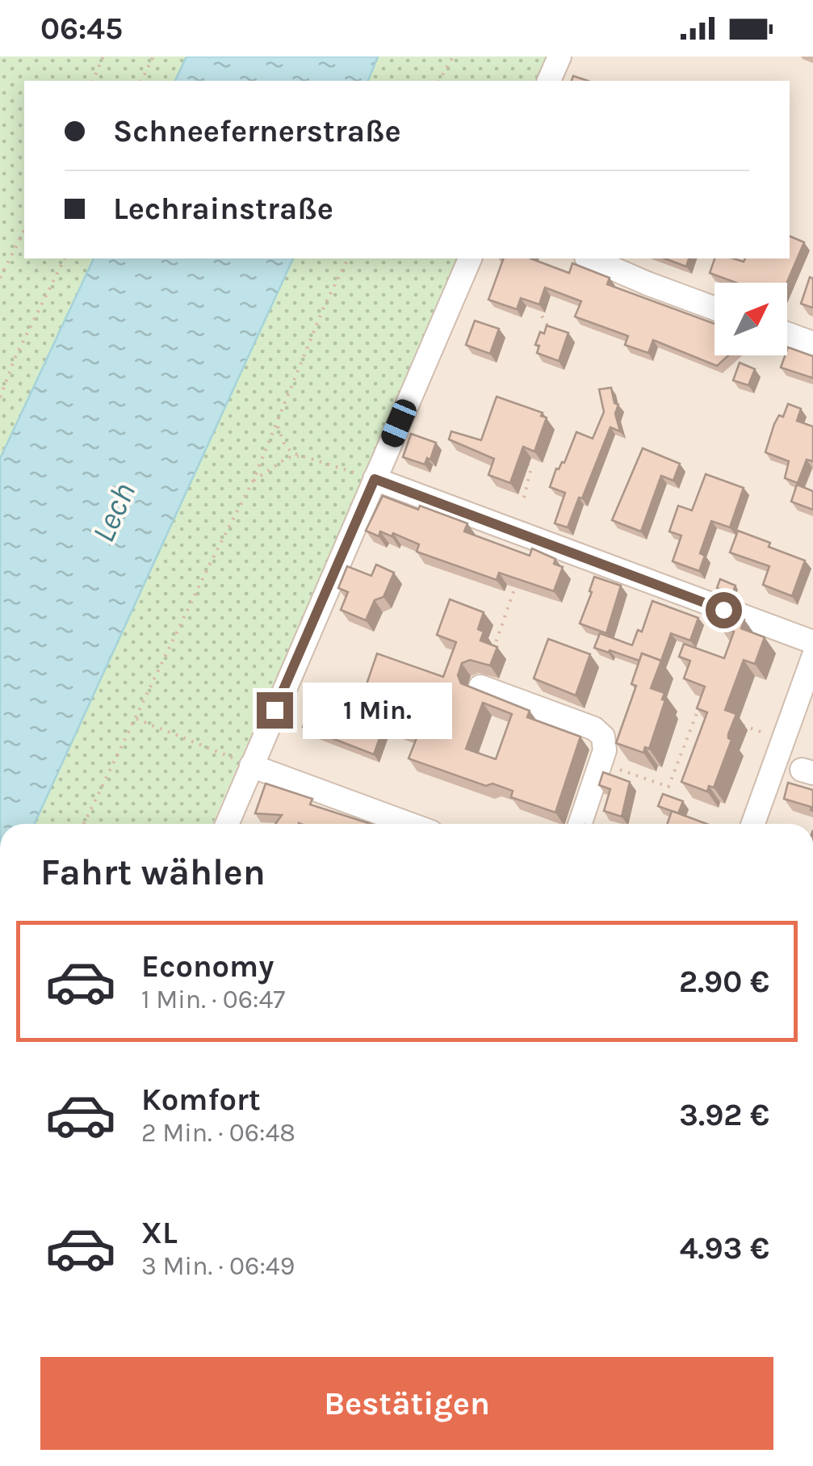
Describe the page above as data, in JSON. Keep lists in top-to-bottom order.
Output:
{
  "water": ["Lech"],
  "north": "top right",
  "page": {
    "status": "06:45",
    "banner": ["Schneefernerstraße", "Lechrainstraße"],
    "bubble": "1 Min.",
    "heading": "Fahrt wählen",
    "list": [
      {
        "name": "Economy",
        "note": "1 Min. · 06:47",
        "value": "2.90 €"
      },
      {
        "name": "Komfort",
        "note": "2 Min. · 06:48",
        "value": "3.92 €"
      },
      {
        "name": "XL",
        "note": "3 Min. · 06:49",
        "value": "4.93 €"
      }
    ],
    "buttons": "Bestätigen"
  }
}
